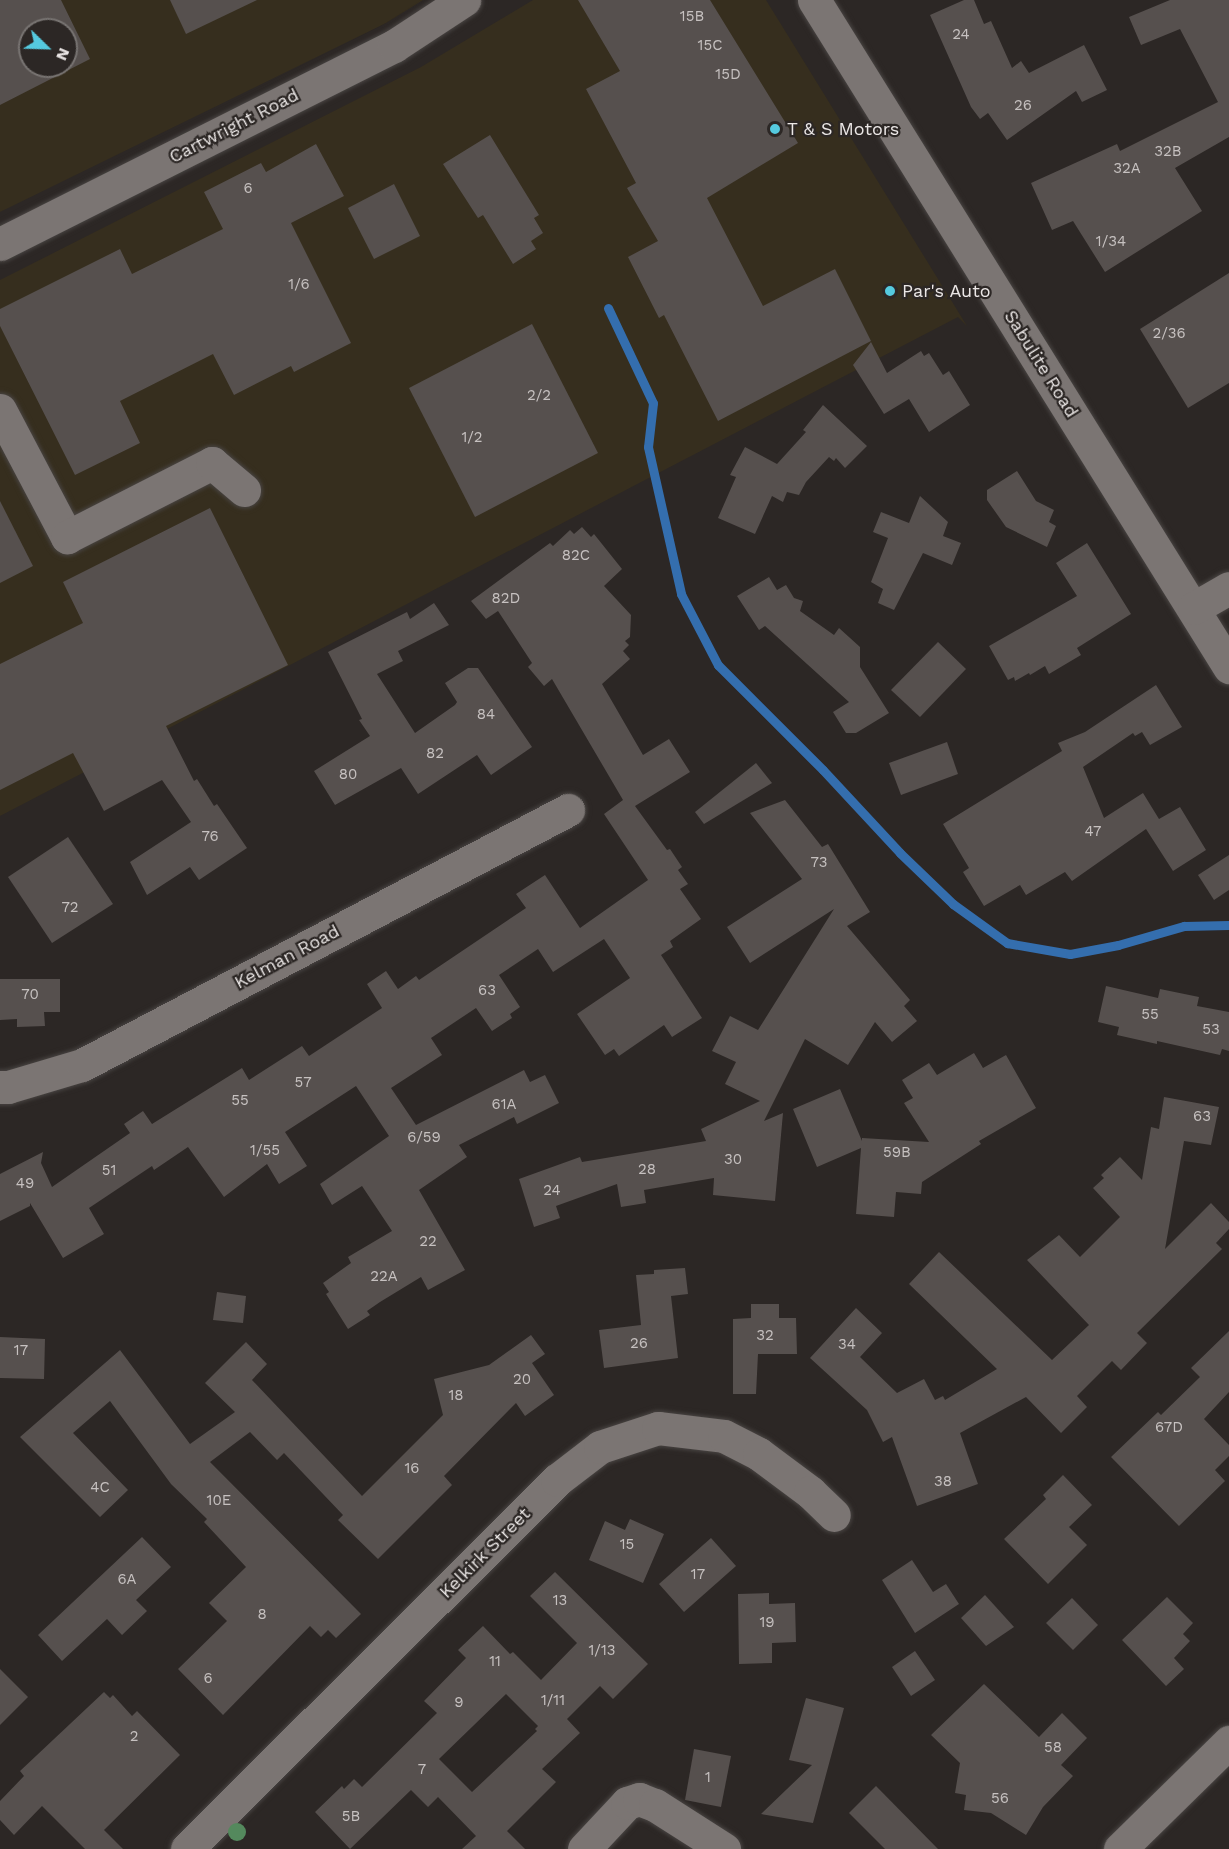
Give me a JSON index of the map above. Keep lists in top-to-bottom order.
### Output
{
  "streets": {
    "street": [
      "Cartwright Road",
      "Sabulite Road",
      "Kelman Road",
      "Kelkirk Street"
    ]
  },
  "places": ["T & S Motors", "Par's Auto"],
  "house_numbers": [
    "15B",
    "24",
    "15C",
    "15D",
    "26",
    "32B",
    "32A",
    "6",
    "1/34",
    "1/6",
    "2/36",
    "2/2",
    "1/2",
    "82C",
    "82D",
    "84",
    "82",
    "80",
    "47",
    "76",
    "73",
    "72",
    "63",
    "70",
    "55",
    "53",
    "57",
    "55",
    "61A",
    "63",
    "6/59",
    "1/55",
    "59B",
    "30",
    "28",
    "51",
    "49",
    "24",
    "22",
    "22A",
    "32",
    "26",
    "34",
    "17",
    "20",
    "18",
    "67D",
    "16",
    "38",
    "4C",
    "10E",
    "15",
    "17",
    "6A",
    "13",
    "8",
    "19",
    "1/13",
    "11",
    "6",
    "1/11",
    "9",
    "2",
    "58",
    "7",
    "1",
    "56",
    "5B"
  ],
  "north": "bottom right"
}
